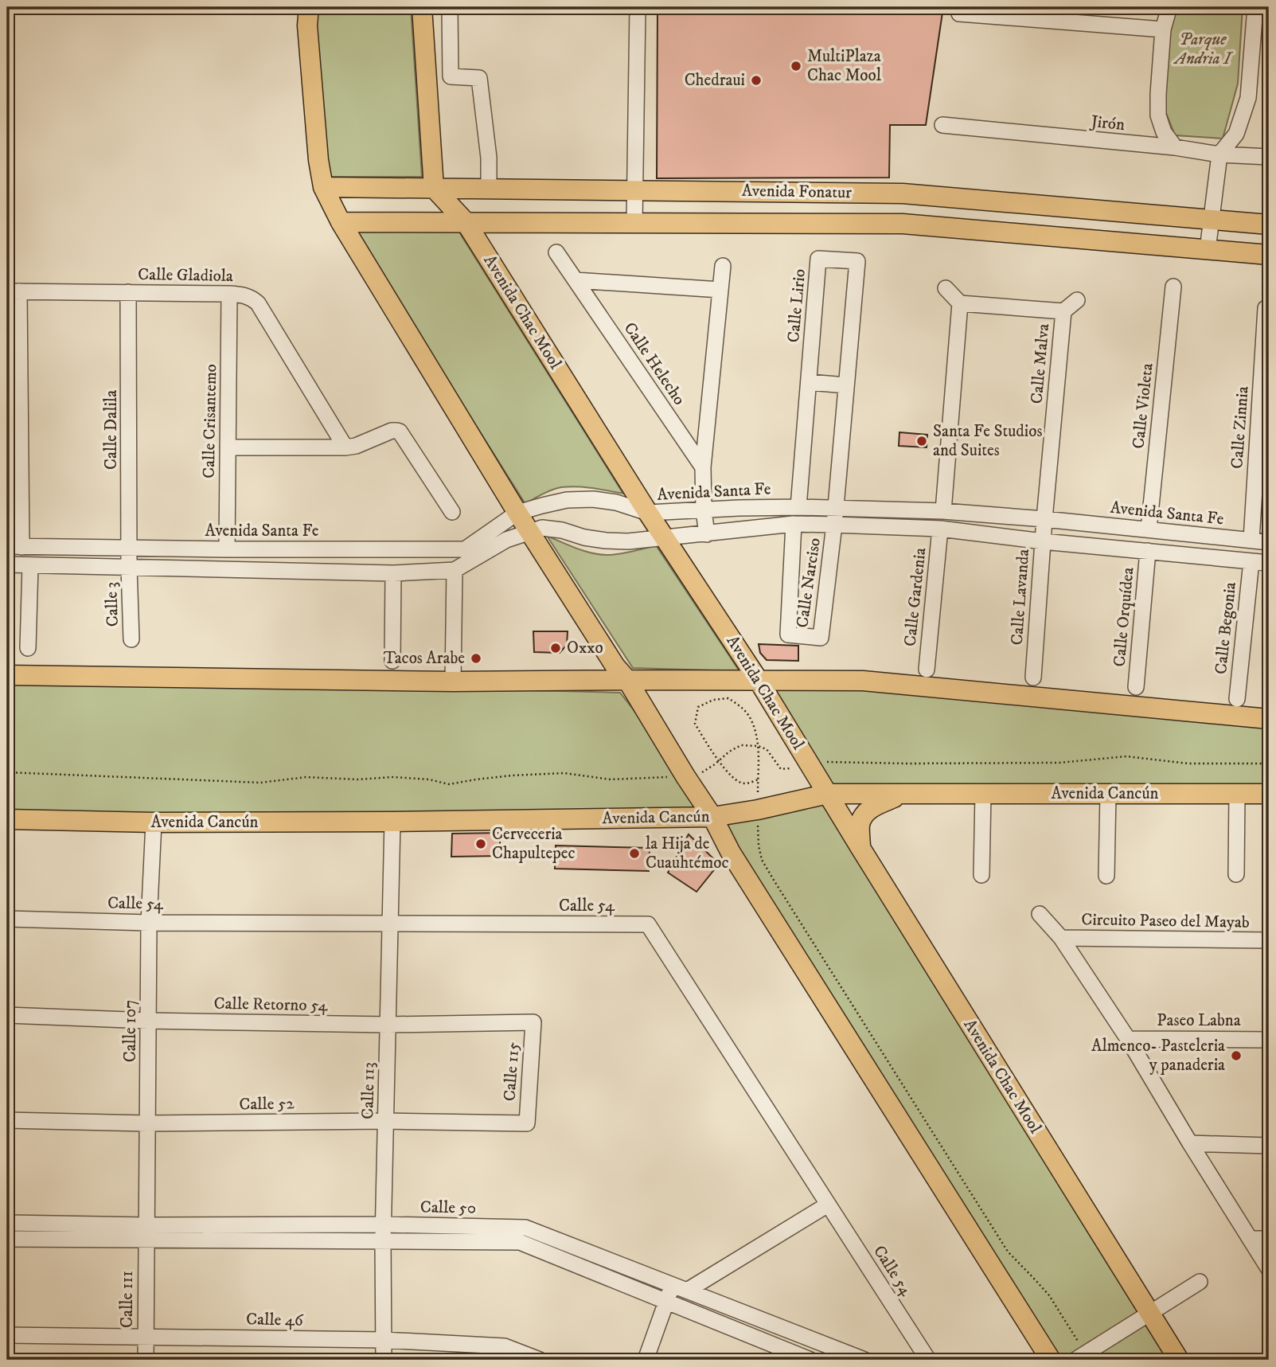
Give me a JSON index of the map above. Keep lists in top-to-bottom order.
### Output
{
  "streets": {
    "main road": ["Avenida Fonatur", "Avenida Chac Mool", "Avenida Cancún"],
    "street": [
      "Jirón",
      "Calle Gladiola",
      "Calle Lirio",
      "Calle Helecho",
      "Calle Malva",
      "Calle Violeta",
      "Calle Crisantemo",
      "Calle Zinnia",
      "Calle Dalila",
      "Avenida Santa Fe",
      "Calle Narciso",
      "Calle Gardenia",
      "Calle Lavanda",
      "Calle 3",
      "Calle Orquídea",
      "Calle Begonia",
      "Calle 54",
      "Circuito Paseo del Mayab",
      "Calle Retorno 54",
      "Paseo Labna",
      "Calle 107",
      "Calle 115",
      "Calle 113",
      "Calle 52",
      "Calle 50",
      "Calle 111",
      "Calle 46"
    ]
  },
  "crossings": [
    ["Avenida Fonatur", "Avenida Chac Mool"],
    ["Calle Gladiola", "Calle Crisantemo"],
    ["Calle Gladiola", "Calle Dalila"],
    ["Calle Lirio", "Avenida Santa Fe"],
    ["Calle Lirio", "Calle Narciso"],
    ["Avenida Chac Mool", "Avenida Santa Fe"],
    ["Avenida Chac Mool", "Avenida Cancún"],
    ["Calle Helecho", "Avenida Santa Fe"],
    ["Calle Malva", "Avenida Santa Fe"],
    ["Calle Malva", "Calle Lavanda"],
    ["Calle Violeta", "Avenida Santa Fe"],
    ["Calle Crisantemo", "Avenida Santa Fe"],
    ["Calle Zinnia", "Avenida Santa Fe"],
    ["Calle Dalila", "Avenida Santa Fe"],
    ["Calle Dalila", "Calle 3"],
    ["Avenida Santa Fe", "Calle Lavanda"],
    ["Avenida Cancún", "Calle 107"],
    ["Avenida Cancún", "Calle 113"],
    ["Calle 54", "Calle 107"],
    ["Calle 54", "Calle 113"],
    ["Circuito Paseo del Mayab", "Paseo Labna"],
    ["Calle Retorno 54", "Calle 107"],
    ["Calle Retorno 54", "Calle 115"],
    ["Calle Retorno 54", "Calle 113"],
    ["Calle 107", "Calle 52"],
    ["Calle 107", "Calle 50"],
    ["Calle 107", "Calle 111"],
    ["Calle 115", "Calle 52"],
    ["Calle 113", "Calle 52"],
    ["Calle 113", "Calle 50"],
    ["Calle 113", "Calle 46"],
    ["Calle 50", "Calle 111"],
    ["Calle 111", "Calle 46"]
  ],
  "parks": ["Parque Andria I"],
  "places": [
    "MultiPlaza Chac Mool",
    "Chedraui",
    "Santa Fe Studios and Suites",
    "Oxxo",
    "Tacos Arabe",
    "Cerveceria Chapultepec",
    "la Hija de Cuauhtémoc",
    "Almenco- Pasteleria y panaderia"
  ]
}
